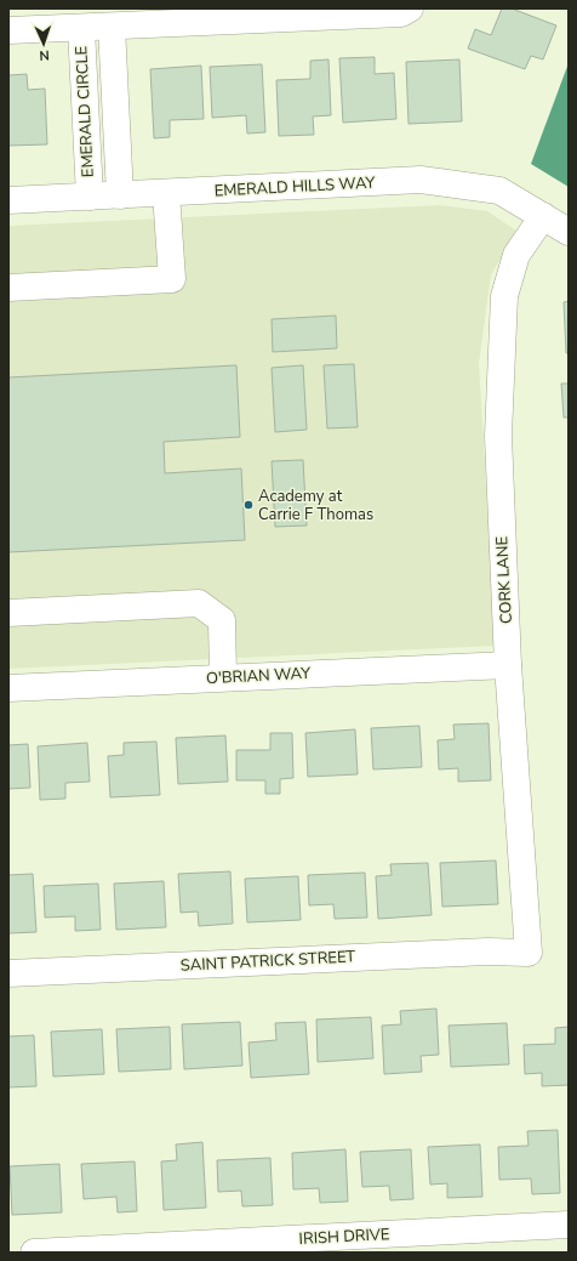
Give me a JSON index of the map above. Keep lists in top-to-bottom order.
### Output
{
  "streets": {
    "street": [
      "EMERALD CIRCLE",
      "EMERALD HILLS WAY",
      "CORK LANE",
      "O'BRIAN WAY",
      "SAINT PATRICK STREET",
      "IRISH DRIVE"
    ]
  },
  "crossings": [
    ["EMERALD CIRCLE", "EMERALD HILLS WAY"],
    ["EMERALD HILLS WAY", "CORK LANE"],
    ["CORK LANE", "O'BRIAN WAY"],
    ["CORK LANE", "SAINT PATRICK STREET"]
  ],
  "places": ["Academy at Carrie F Thomas"],
  "north": "bottom"
}
